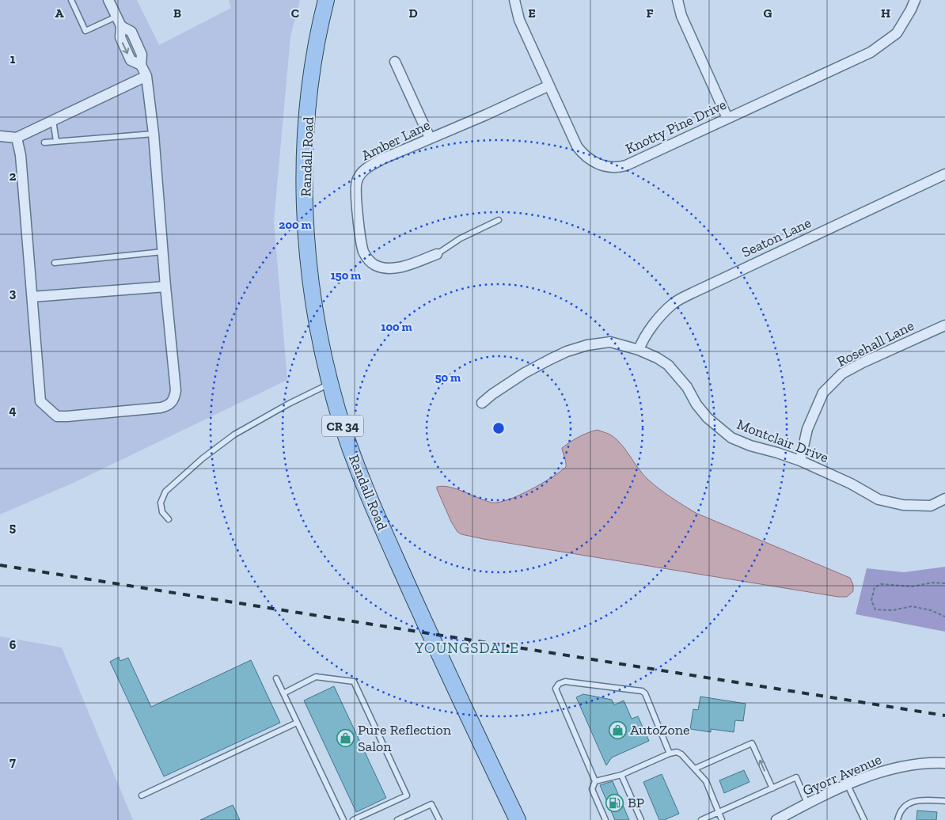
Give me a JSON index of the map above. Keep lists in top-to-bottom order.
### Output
{
  "streets": {
    "main road": ["Randall Road", "CR 34"],
    "street": [
      "Knotty Pine Drive",
      "Amber Lane",
      "Seaton Lane",
      "Rosehall Lane",
      "Montclair Drive",
      "Gyorr Avenue"
    ]
  },
  "crossings": [
    ["Knotty Pine Drive", "Amber Lane"],
    ["Seaton Lane", "Montclair Drive"],
    ["Rosehall Lane", "Montclair Drive"]
  ],
  "districts": ["YOUNGSDALE"],
  "places": {
    "shop": ["AutoZone", "Pure Reflection Salon"],
    "fuel station": ["BP"]
  },
  "grid": {
    "columns": [
      "A",
      "B",
      "C",
      "D",
      "E",
      "F",
      "G",
      "H"
    ],
    "rows": [
      "1",
      "2",
      "3",
      "4",
      "5",
      "6",
      "7"
    ]
  },
  "rings": [
    "200 m",
    "150 m",
    "100 m",
    "50 m"
  ]
}
